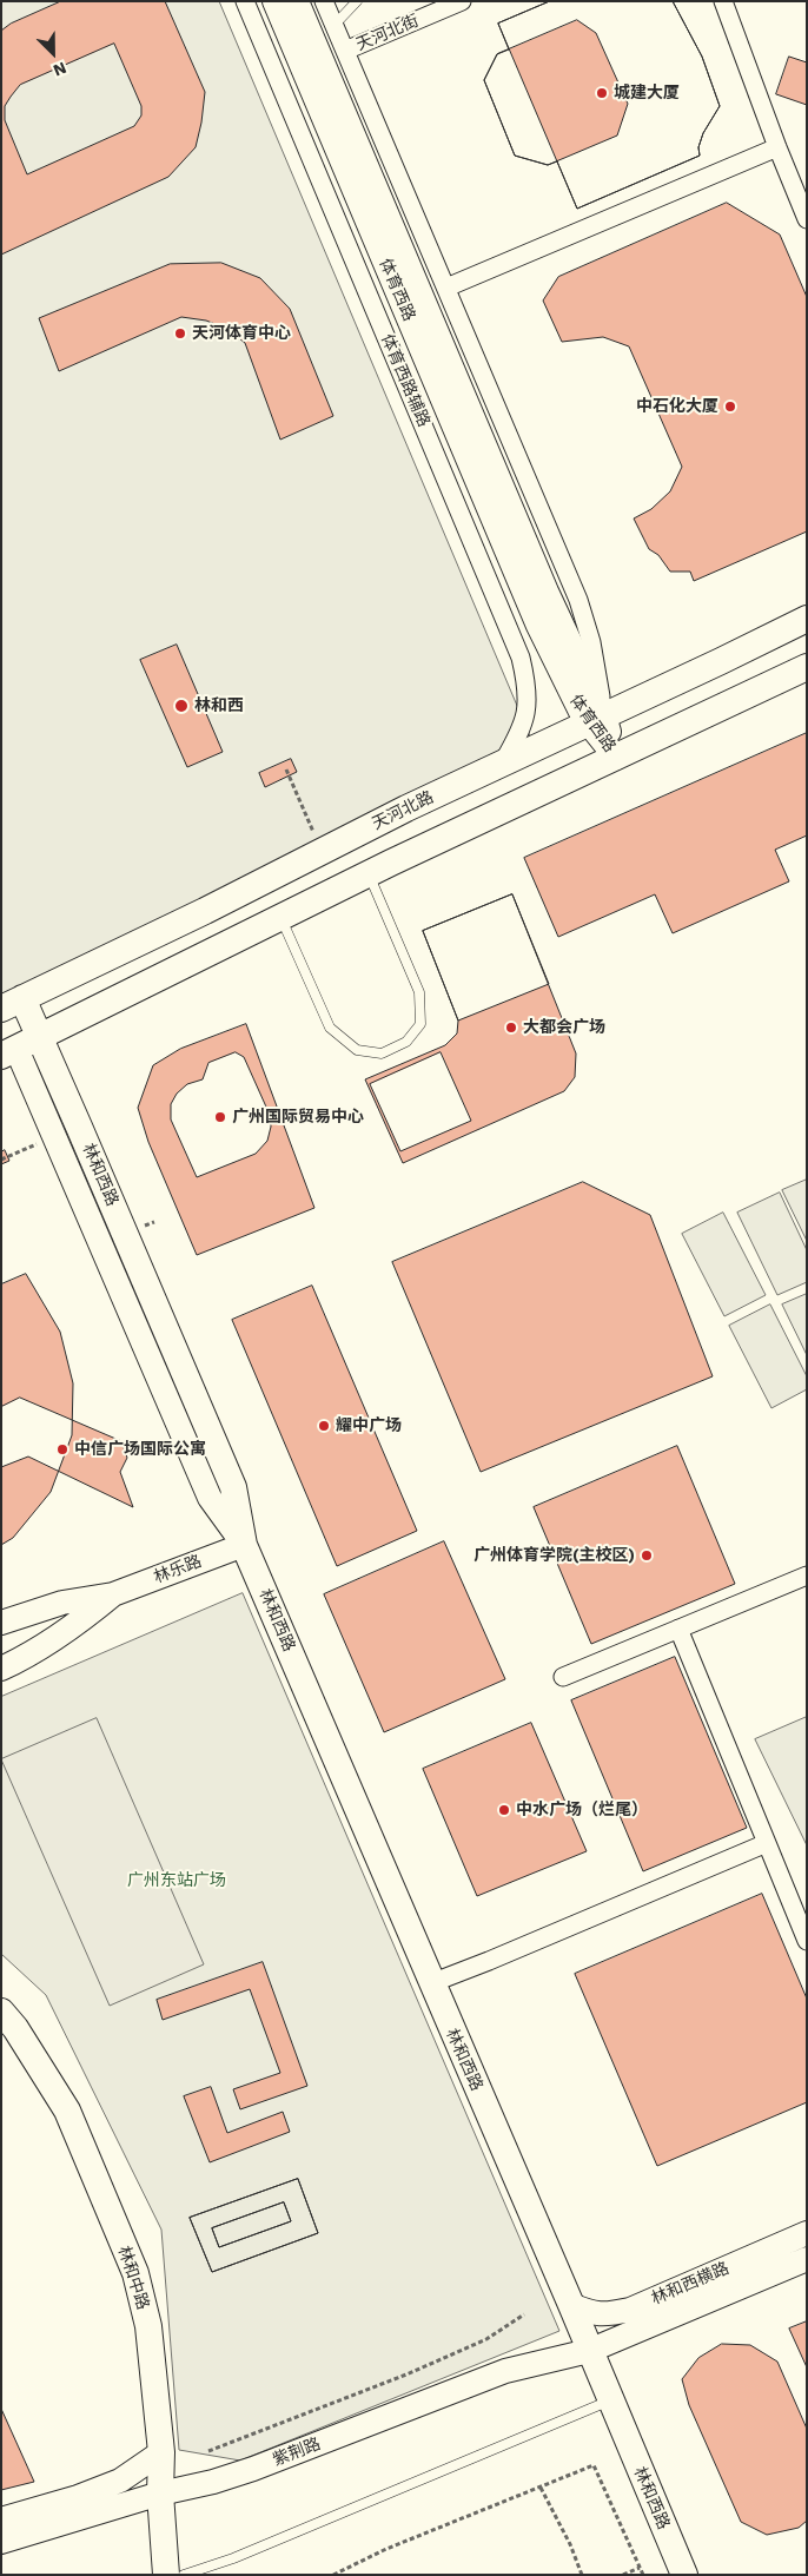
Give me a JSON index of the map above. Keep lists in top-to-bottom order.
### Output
{
  "streets": {
    "main road": ["天河北路", "林和西路", "林和中路"],
    "street": [
      "天河北街",
      "体育西路",
      "体育西路辅路",
      "林乐路",
      "林和西横路",
      "紫荆路"
    ]
  },
  "crossings": [
    ["体育西路", "天河北路"],
    ["体育西路辅路", "天河北路"],
    ["天河北路", "林和西路"],
    ["林和西路", "林乐路"],
    ["林和西路", "林和西横路"],
    ["林和西路", "紫荆路"],
    ["林和中路", "紫荆路"],
    ["林和西横路", "紫荆路"]
  ],
  "parks": ["广州东站广场"],
  "places": [
    "城建大厦",
    "天河体育中心",
    "中石化大厦",
    "林和西",
    "大都会广场",
    "广州国际贸易中心",
    "耀中广场",
    "中信广场国际公寓",
    "广州体育学院(主校区)",
    "中水广场（烂尾）"
  ],
  "north": "bottom right"
}
